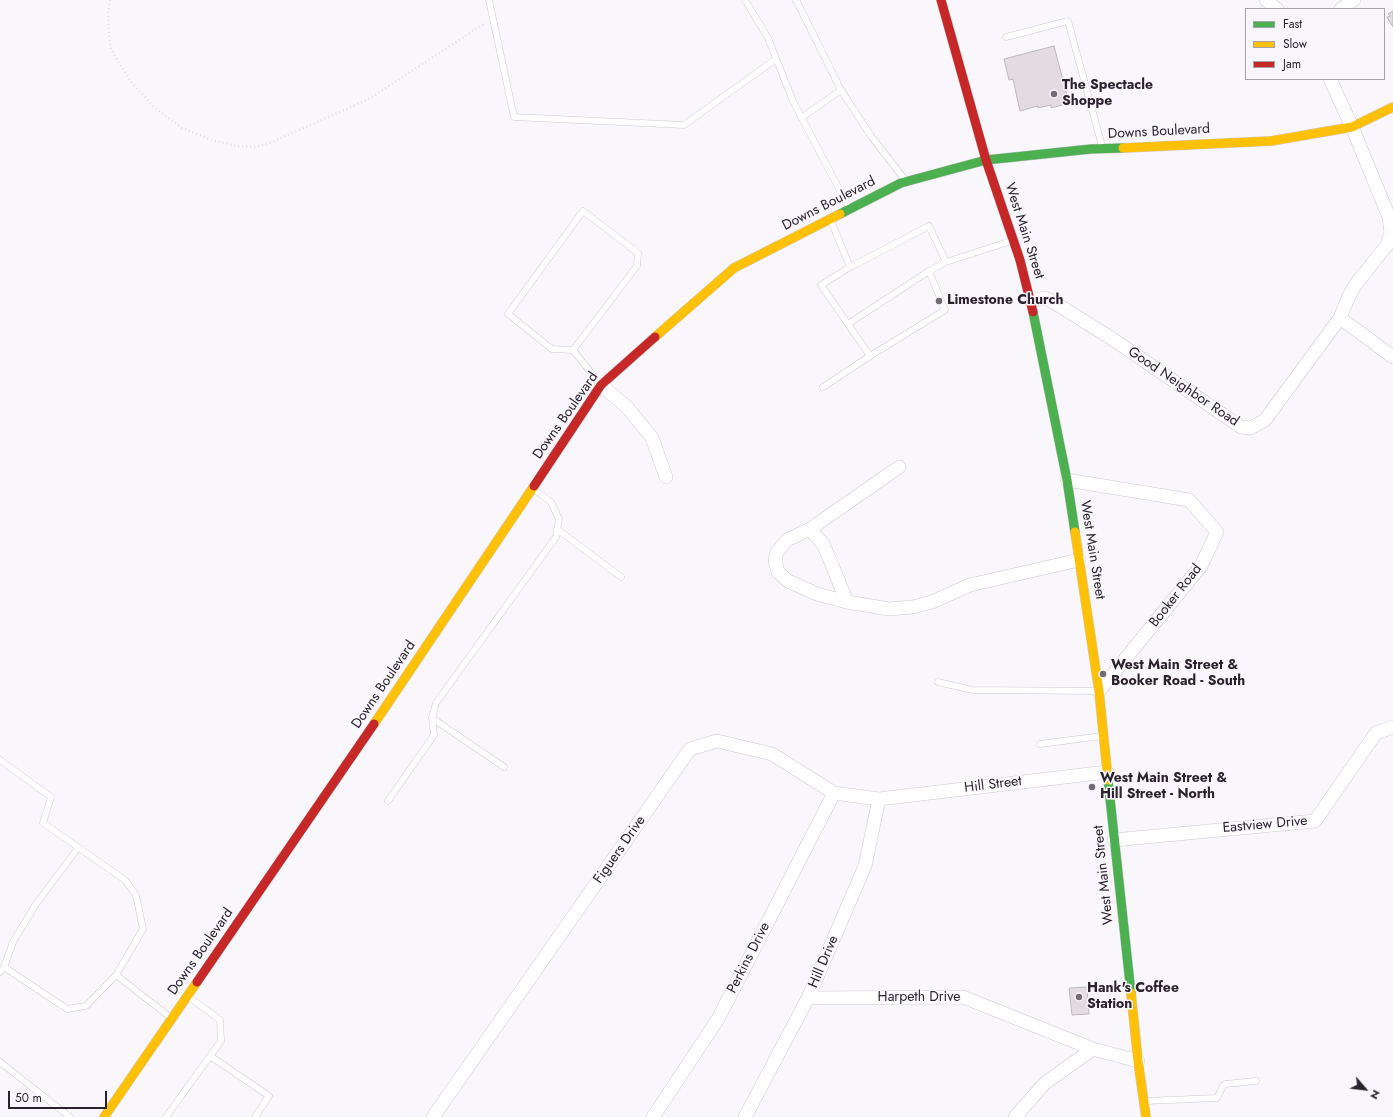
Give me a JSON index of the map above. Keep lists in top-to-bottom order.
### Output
{
  "streets": {
    "street": [
      "Downs Boulevard",
      "West Main Street",
      "Good Neighbor Road",
      "Booker Road",
      "Hill Street",
      "Eastview Drive",
      "Figuers Drive",
      "Perkins Drive",
      "Hill Drive",
      "Harpeth Drive"
    ]
  },
  "crossings": [
    ["Downs Boulevard", "West Main Street"],
    ["Downs Boulevard", "Good Neighbor Road"],
    ["West Main Street", "Good Neighbor Road"],
    ["West Main Street", "Booker Road"],
    ["West Main Street", "Hill Street"],
    ["West Main Street", "Eastview Drive"],
    ["West Main Street", "Harpeth Drive"],
    ["Hill Street", "Figuers Drive"],
    ["Hill Street", "Hill Drive"],
    ["Figuers Drive", "Perkins Drive"],
    ["Figuers Drive", "Hill Drive"],
    ["Hill Drive", "Harpeth Drive"]
  ],
  "places": [
    "The Spectacle Shoppe",
    "Limestone Church",
    "West Main Street & Booker Road - South",
    "West Main Street & Hill Street - North",
    "Hank's Coffee Station"
  ],
  "legend": ["Fast", "Slow", "Jam"],
  "scale_bar": "50 m",
  "north": "bottom right"
}
